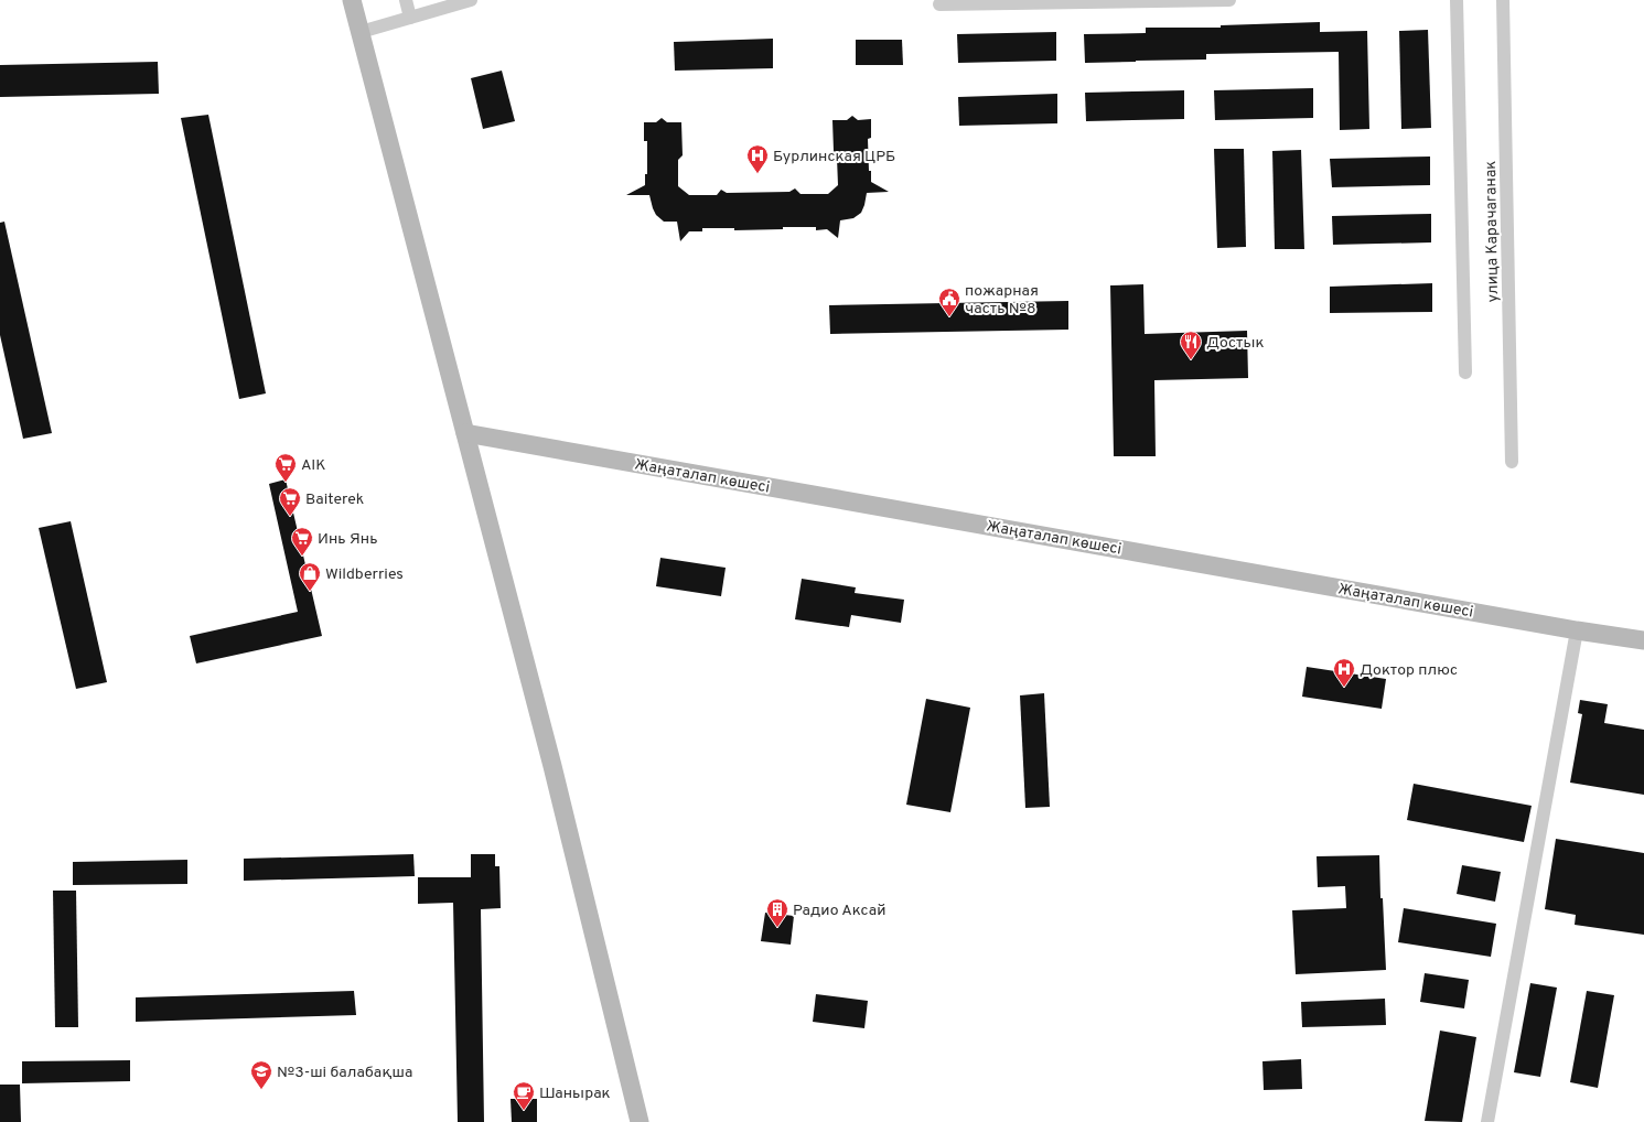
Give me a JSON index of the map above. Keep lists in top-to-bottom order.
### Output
{
  "streets": {
    "main road": ["Жаңаталап көшесі"],
    "street": ["улица Карачаганак"]
  },
  "places": {
    "hospital": ["Бурлинская ЦРБ", "Доктор плюс"],
    "public building": ["пожарная часть №8"],
    "restaurant": ["Достык"],
    "supermarket": ["AIK", "Baiterek", "Инь Янь"],
    "shop": ["Wildberries"],
    "building": ["Радио Аксай"],
    "school or university": ["№3-ші балабақша"],
    "cafe": ["Шанырак"]
  }
}
